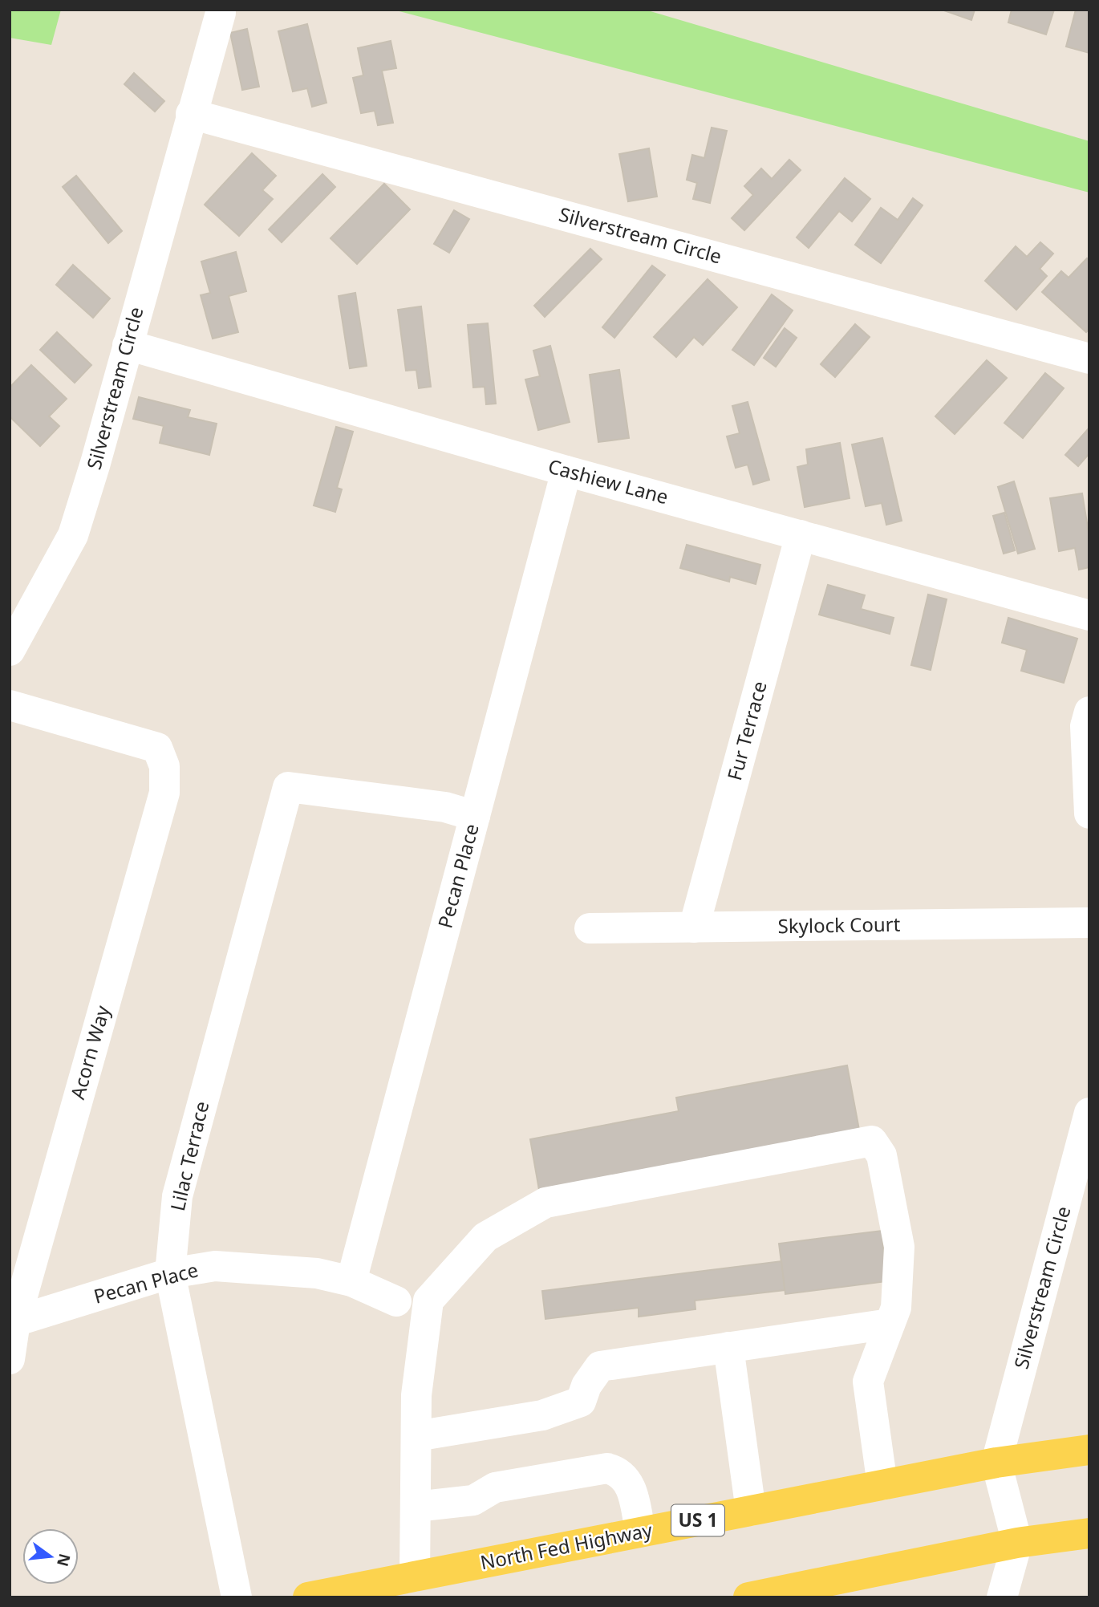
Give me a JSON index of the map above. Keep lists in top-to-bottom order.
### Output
{
  "streets": {
    "main road": ["US 1", "North Fed Highway"],
    "street": [
      "Silverstream Circle",
      "Cashiew Lane",
      "Fur Terrace",
      "Pecan Place",
      "Skylock Court",
      "Acorn Way",
      "Lilac Terrace"
    ]
  },
  "crossings": [
    ["Silverstream Circle", "Cashiew Lane"],
    ["Silverstream Circle", "North Fed Highway"],
    ["Cashiew Lane", "Fur Terrace"],
    ["Cashiew Lane", "Pecan Place"],
    ["Fur Terrace", "Skylock Court"],
    ["Pecan Place", "Acorn Way"],
    ["Pecan Place", "Lilac Terrace"]
  ],
  "north": "right"
}
